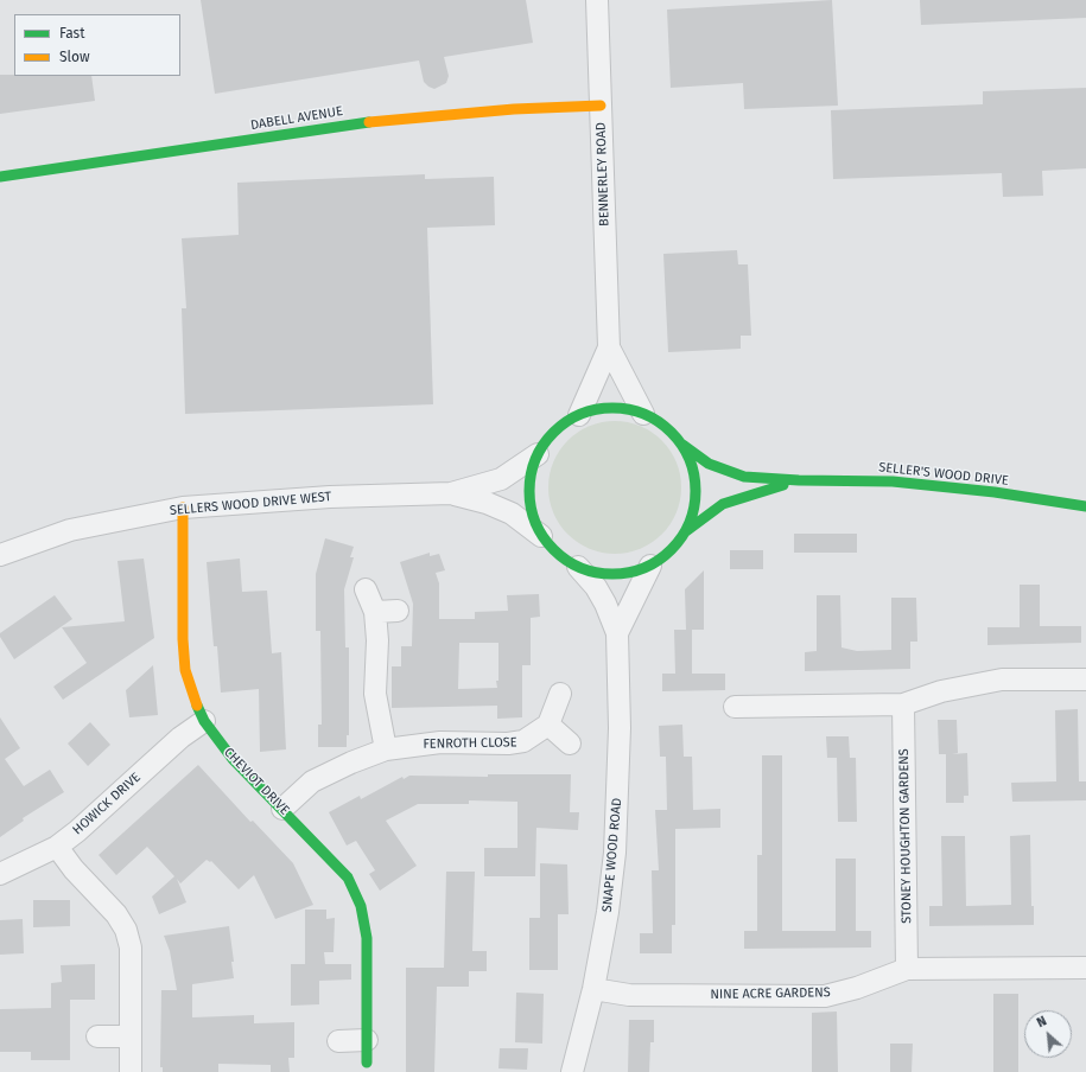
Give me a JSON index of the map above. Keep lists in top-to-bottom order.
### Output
{
  "streets": {
    "street": [
      "DABELL AVENUE",
      "BENNERLEY ROAD",
      "SELLER'S WOOD DRIVE",
      "SELLERS WOOD DRIVE WEST",
      "FENROTH CLOSE",
      "CHEVIOT DRIVE",
      "HOWICK DRIVE",
      "STONEY HOUGHTON GARDENS",
      "SNAPE WOOD ROAD",
      "NINE ACRE GARDENS"
    ]
  },
  "crossings": [
    ["DABELL AVENUE", "BENNERLEY ROAD"],
    ["BENNERLEY ROAD", "SELLER'S WOOD DRIVE"],
    ["BENNERLEY ROAD", "SELLERS WOOD DRIVE WEST"],
    ["BENNERLEY ROAD", "SNAPE WOOD ROAD"],
    ["SELLER'S WOOD DRIVE", "SELLERS WOOD DRIVE WEST"],
    ["SELLER'S WOOD DRIVE", "SNAPE WOOD ROAD"],
    ["SELLERS WOOD DRIVE WEST", "CHEVIOT DRIVE"],
    ["SELLERS WOOD DRIVE WEST", "SNAPE WOOD ROAD"],
    ["FENROTH CLOSE", "CHEVIOT DRIVE"],
    ["CHEVIOT DRIVE", "HOWICK DRIVE"],
    ["STONEY HOUGHTON GARDENS", "NINE ACRE GARDENS"],
    ["SNAPE WOOD ROAD", "NINE ACRE GARDENS"]
  ],
  "legend": ["Fast", "Slow"],
  "north": "top left"
}
